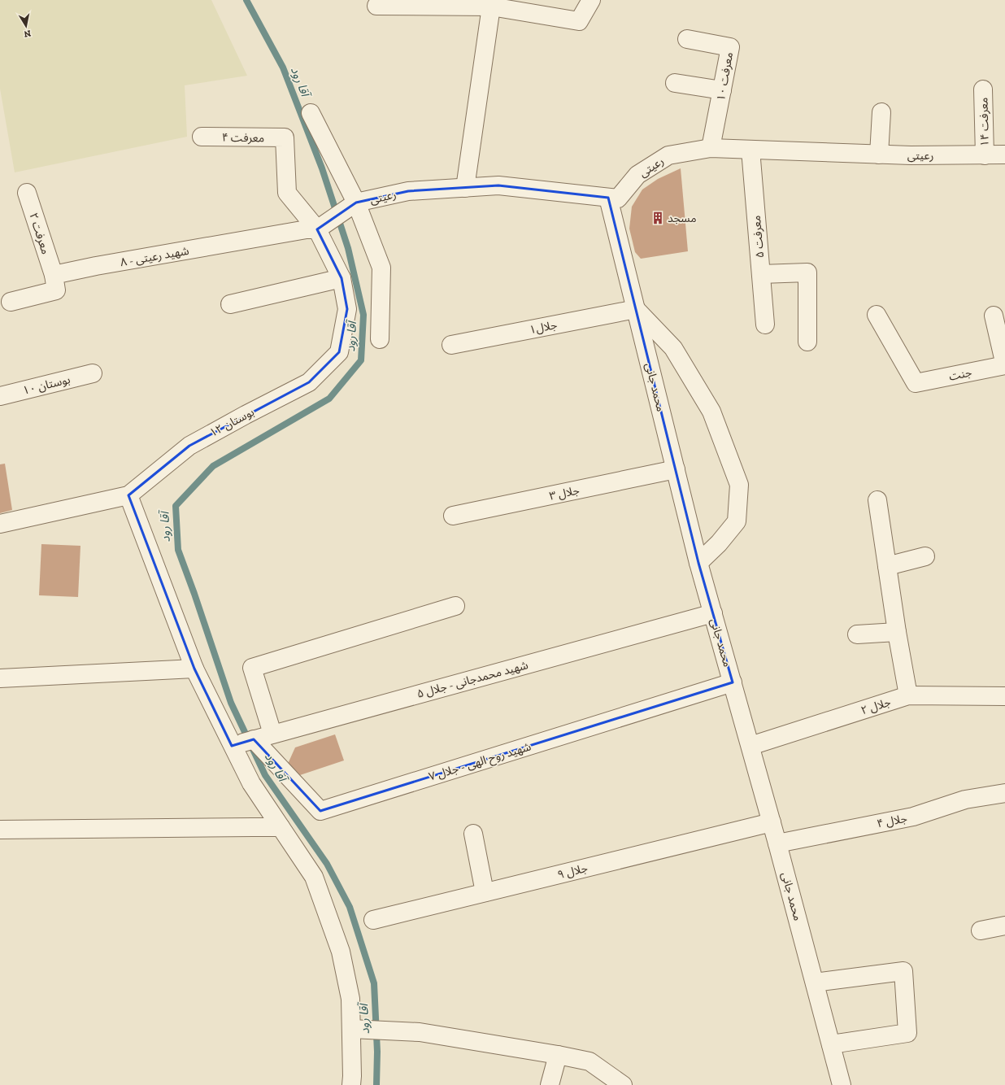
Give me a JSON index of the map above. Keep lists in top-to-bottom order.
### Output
{
  "streets": {
    "street": [
      "معرفت ۱۰",
      "معرفت ۱۴",
      "معرفت ۴",
      "رعیتی",
      "معرفت ۲",
      "معرفت ۵",
      "شهید رعیتی - ۸",
      "جلال۱",
      "جنت",
      "بوستان ۱۰",
      "محمد جانی",
      "بوستان ۱۲",
      "جلال ۳",
      "شهید محمدجانی - جلال ۵",
      "جلال ۲",
      "شهید روح الهی - جلال ۷",
      "جلال ۴",
      "جلال ۹"
    ]
  },
  "crossings": [
    ["معرفت ۱۰", "رعیتی"],
    ["معرفت ۱۴", "رعیتی"],
    ["معرفت ۴", "بوستان ۱۲"],
    ["رعیتی", "معرفت ۵"],
    ["رعیتی", "شهید رعیتی - ۸"],
    ["رعیتی", "محمد جانی"],
    ["رعیتی", "بوستان ۱۲"],
    ["معرفت ۲", "شهید رعیتی - ۸"],
    ["شهید رعیتی - ۸", "بوستان ۱۲"],
    ["جلال۱", "محمد جانی"],
    ["محمد جانی", "جلال ۳"],
    ["محمد جانی", "شهید محمدجانی - جلال ۵"],
    ["محمد جانی", "جلال ۲"],
    ["محمد جانی", "شهید روح الهی - جلال ۷"],
    ["محمد جانی", "جلال ۴"],
    ["محمد جانی", "جلال ۹"],
    ["شهید محمدجانی - جلال ۵", "شهید روح الهی - جلال ۷"]
  ],
  "water": ["آقا رود"],
  "places": {
    "building": ["مسجد"]
  },
  "north": "bottom"
}
